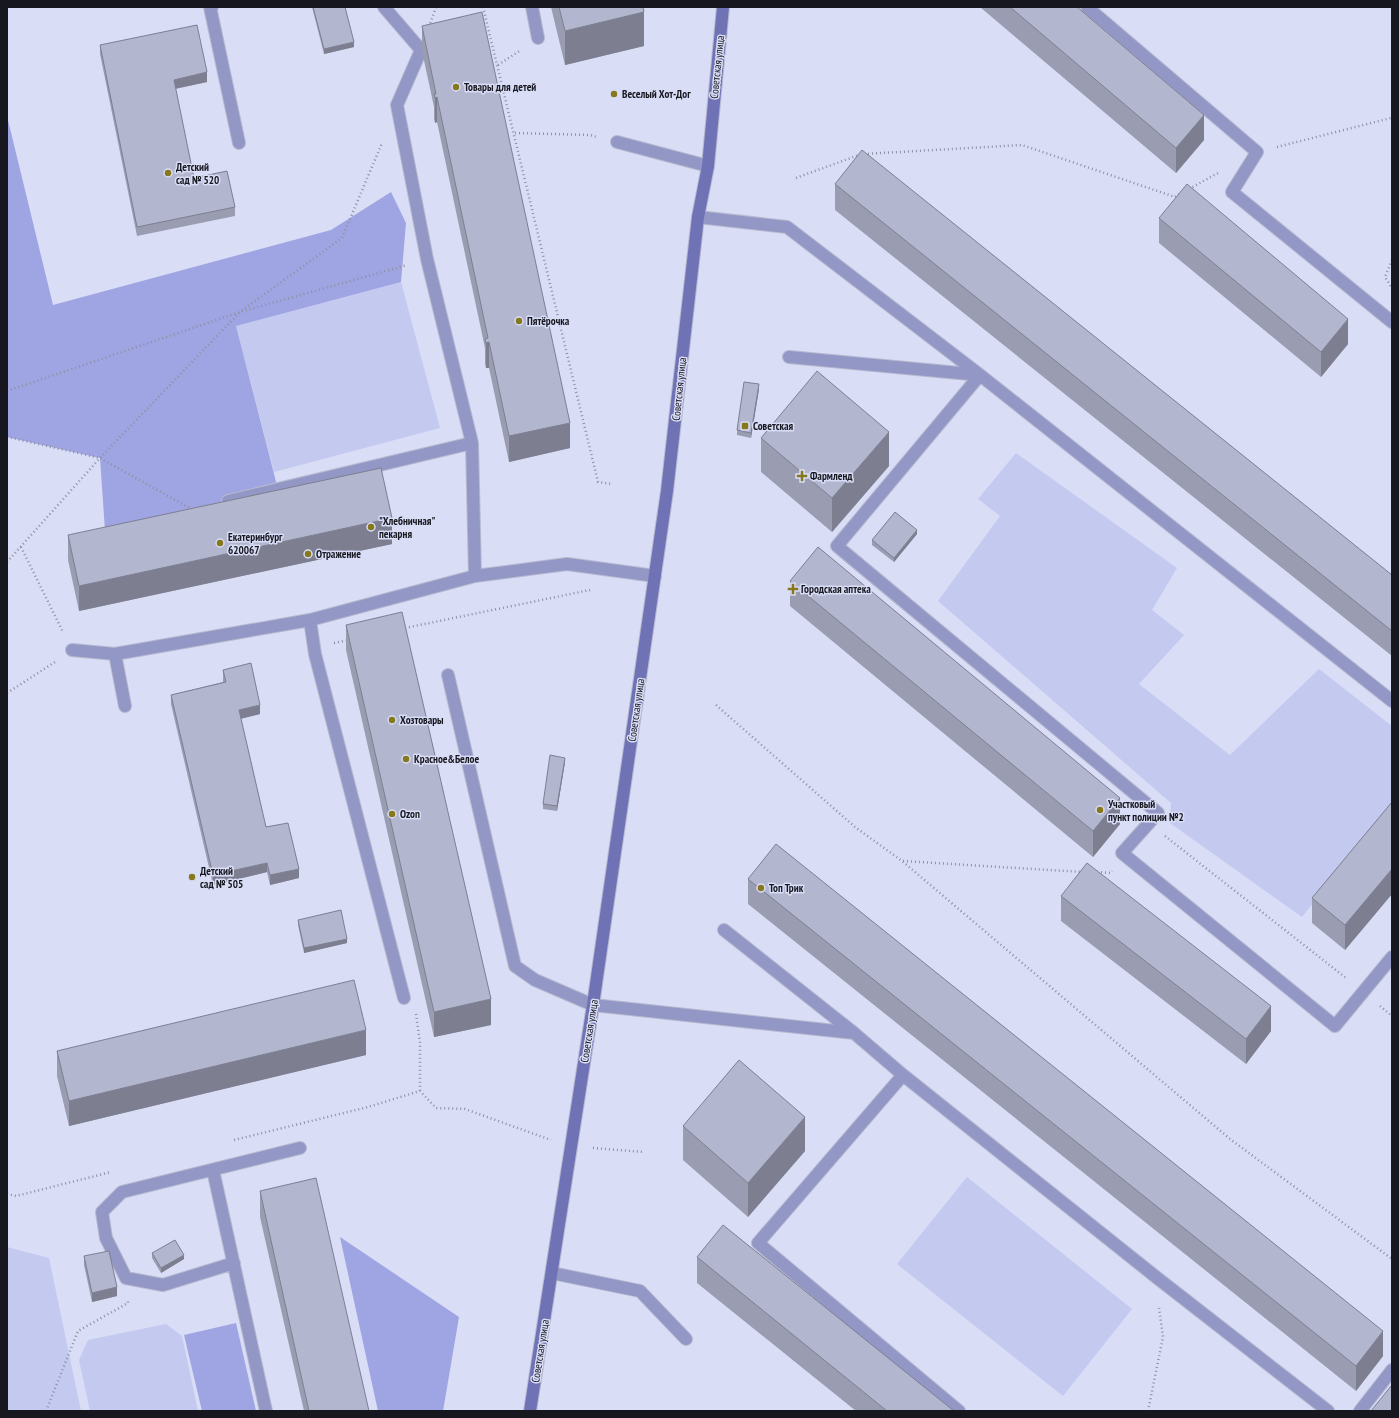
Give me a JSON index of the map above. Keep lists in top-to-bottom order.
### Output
{
  "streets": {
    "main road": ["Советская улица"]
  },
  "places": {
    "other": [
      "Товары для детей",
      "Веселый Хот-Дог",
      "Детский сад № 520",
      "Пятёрочка",
      "\"Хлебничная\" пекарня",
      "Екатеринбург 620067",
      "Отражение",
      "Хозтовары",
      "Красное&Белое",
      "Участковый пункт полиции №2",
      "Ozon",
      "Детский сад № 505",
      "Топ Трик"
    ],
    "transit": ["Советская"],
    "health": ["Фармленд", "Городская аптека"]
  }
}
